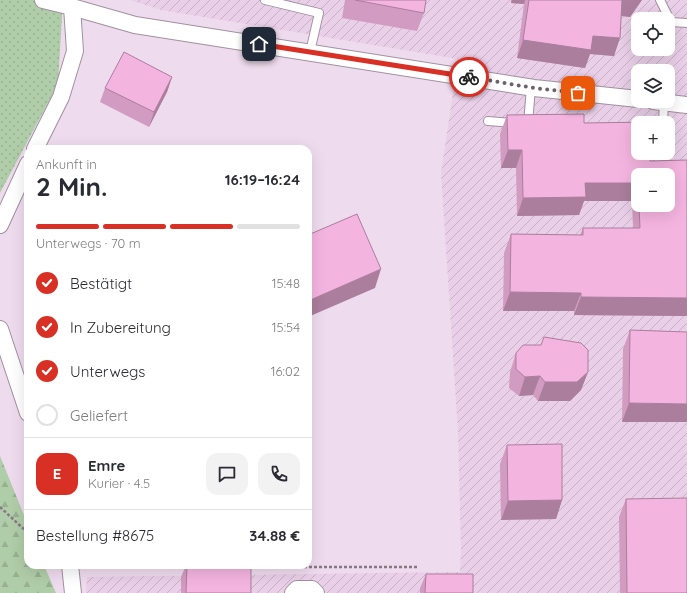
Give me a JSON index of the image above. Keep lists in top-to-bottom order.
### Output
{
  "page": {
    "map_buttons": ["+", "−"],
    "heading": ["2 Min.", "Ankunft in", "16:19–16:24"],
    "panel": [
      "Emre",
      "Kurier · 4.5",
      "Bestellung #8675",
      "34.88 €"
    ],
    "bar": "Unterwegs · 70 m",
    "list": [
      ["Bestätigt", "15:48"],
      ["In Zubereitung", "15:54"],
      ["Unterwegs", "16:02"],
      "Geliefert"
    ],
    "round": "E"
  }
}
